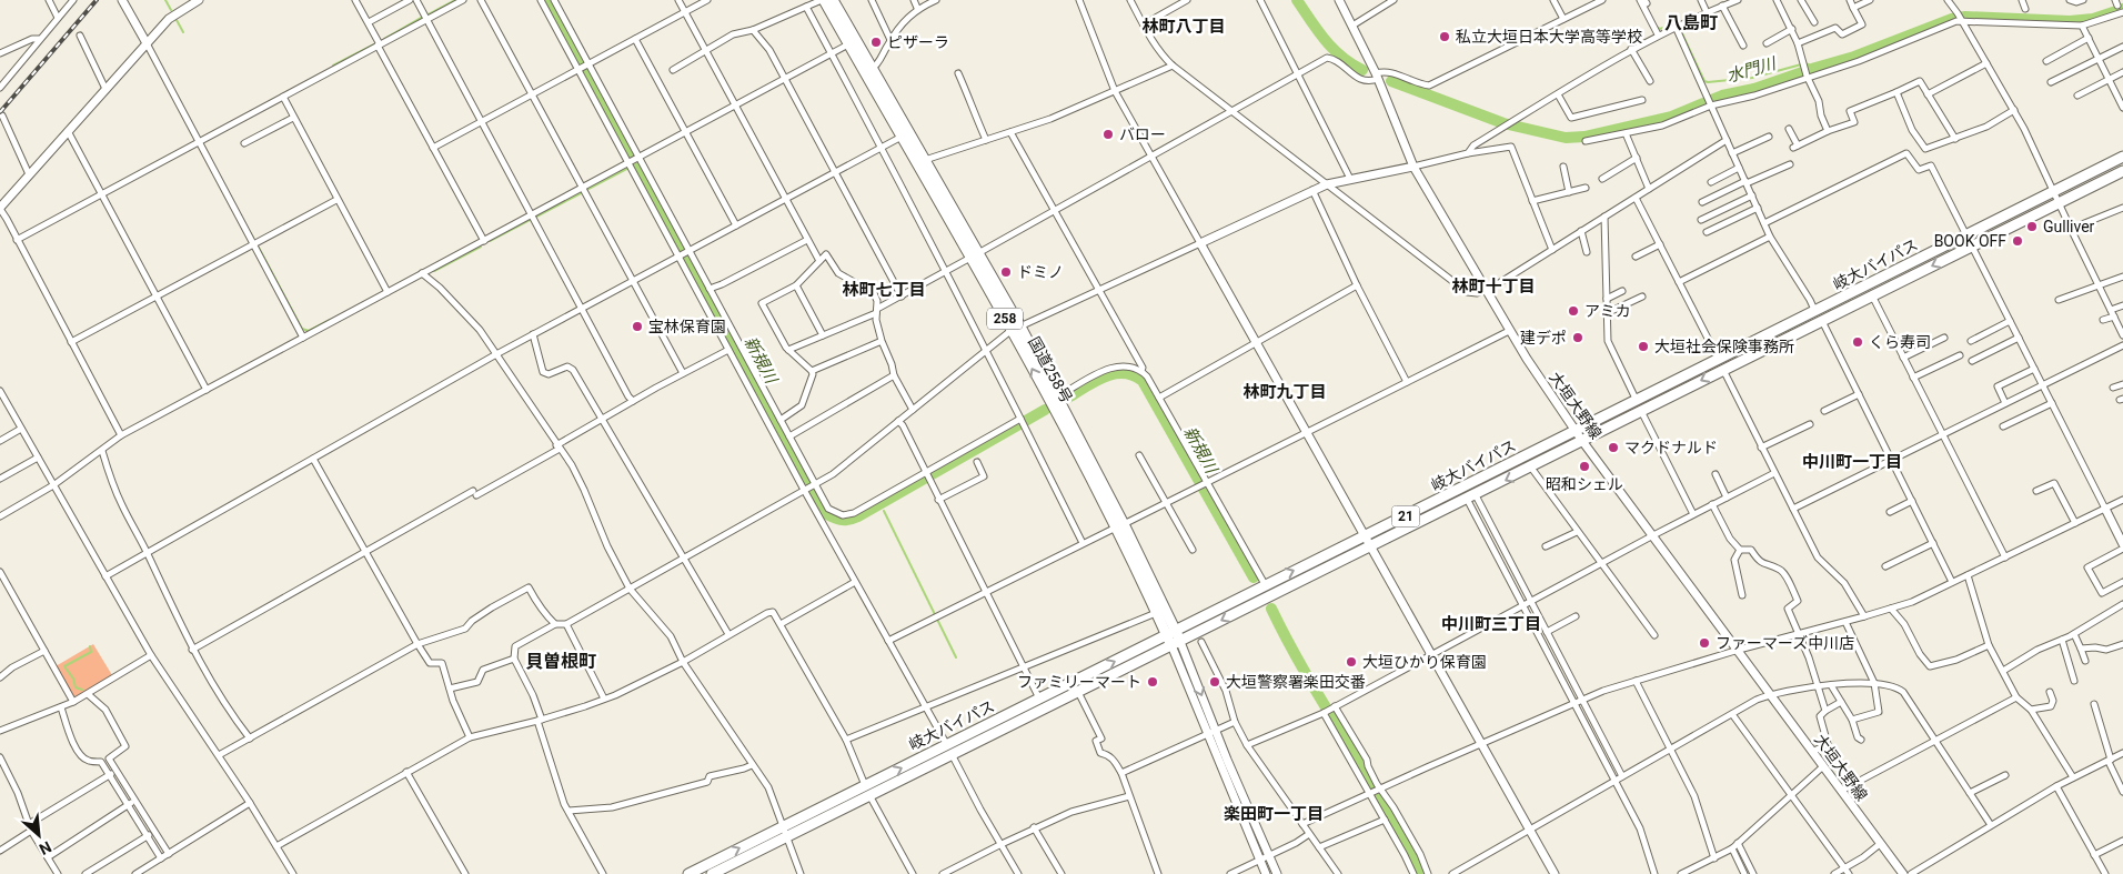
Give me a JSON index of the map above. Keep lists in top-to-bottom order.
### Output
{
  "streets": {
    "highway": [
      "岐大バイパス",
      "258",
      "国道258号",
      "21"
    ],
    "main road": ["大垣大野線"]
  },
  "crossings": [
    ["岐大バイパス", "国道258号"],
    ["岐大バイパス", "大垣大野線"]
  ],
  "districts": [
    "八島町",
    "林町八丁目",
    "林町十丁目",
    "林町七丁目",
    "林町九丁目",
    "中川町一丁目",
    "中川町三丁目",
    "貝曽根町",
    "楽田町一丁目"
  ],
  "water": ["水門川", "新規川"],
  "places": [
    "私立大垣日本大学高等学校",
    "ピザーラ",
    "バロー",
    "Gulliver",
    "BOOK OFF",
    "ドミノ",
    "アミカ",
    "宝林保育園",
    "建デポ",
    "くら寿司",
    "大垣社会保険事務所",
    "マクドナルド",
    "昭和シェル",
    "ファーマーズ中川店",
    "大垣ひかり保育園",
    "ファミリーマート",
    "大垣警察署楽田交番"
  ],
  "north": "bottom right"
}
